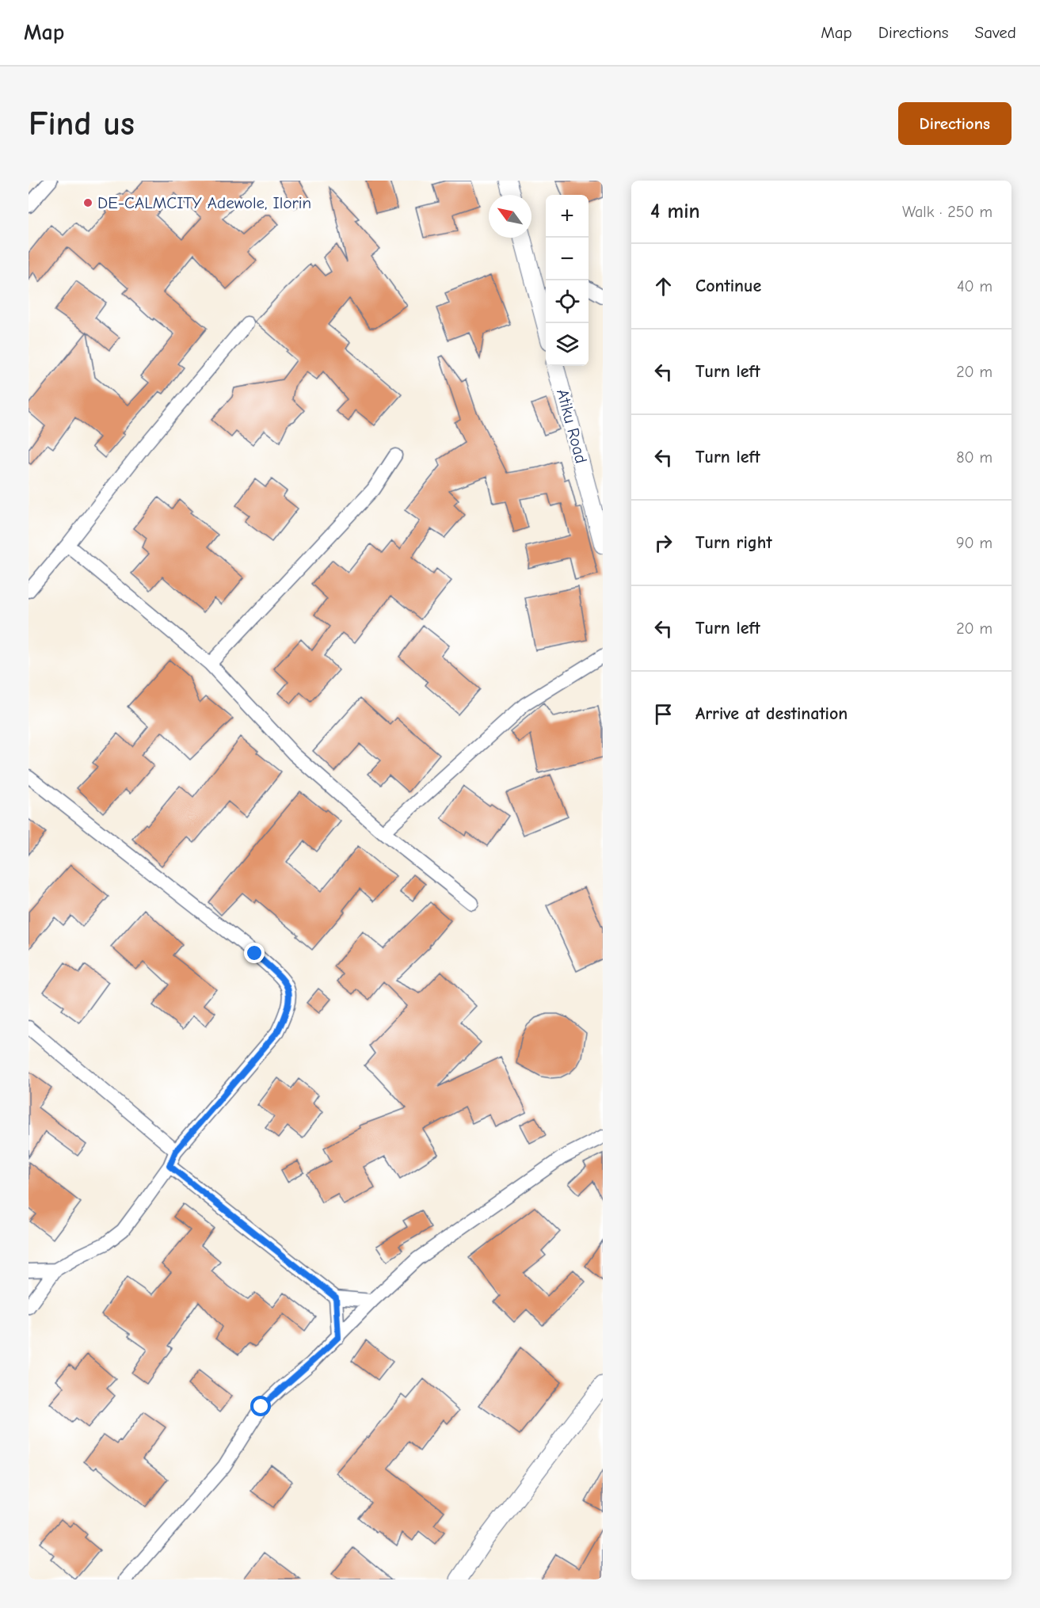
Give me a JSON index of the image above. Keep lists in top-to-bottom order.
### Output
{
  "streets": {
    "street": ["Atiku Road"]
  },
  "places": ["DE-CALMCITY Adewole, Ilorin"],
  "north": "top left",
  "page": {
    "header": "Map",
    "nav": ["Map", "Directions", "Saved"],
    "buttons": "Directions",
    "title": "Find us",
    "heading": ["4 min", "Walk · 250 m"],
    "map_buttons": ["+", "−"],
    "list": [
      ["Continue", "40 m"],
      ["Turn left", "20 m"],
      ["Turn left", "80 m"],
      ["Turn right", "90 m"],
      ["Turn left", "20 m"],
      "Arrive at destination"
    ]
  }
}
